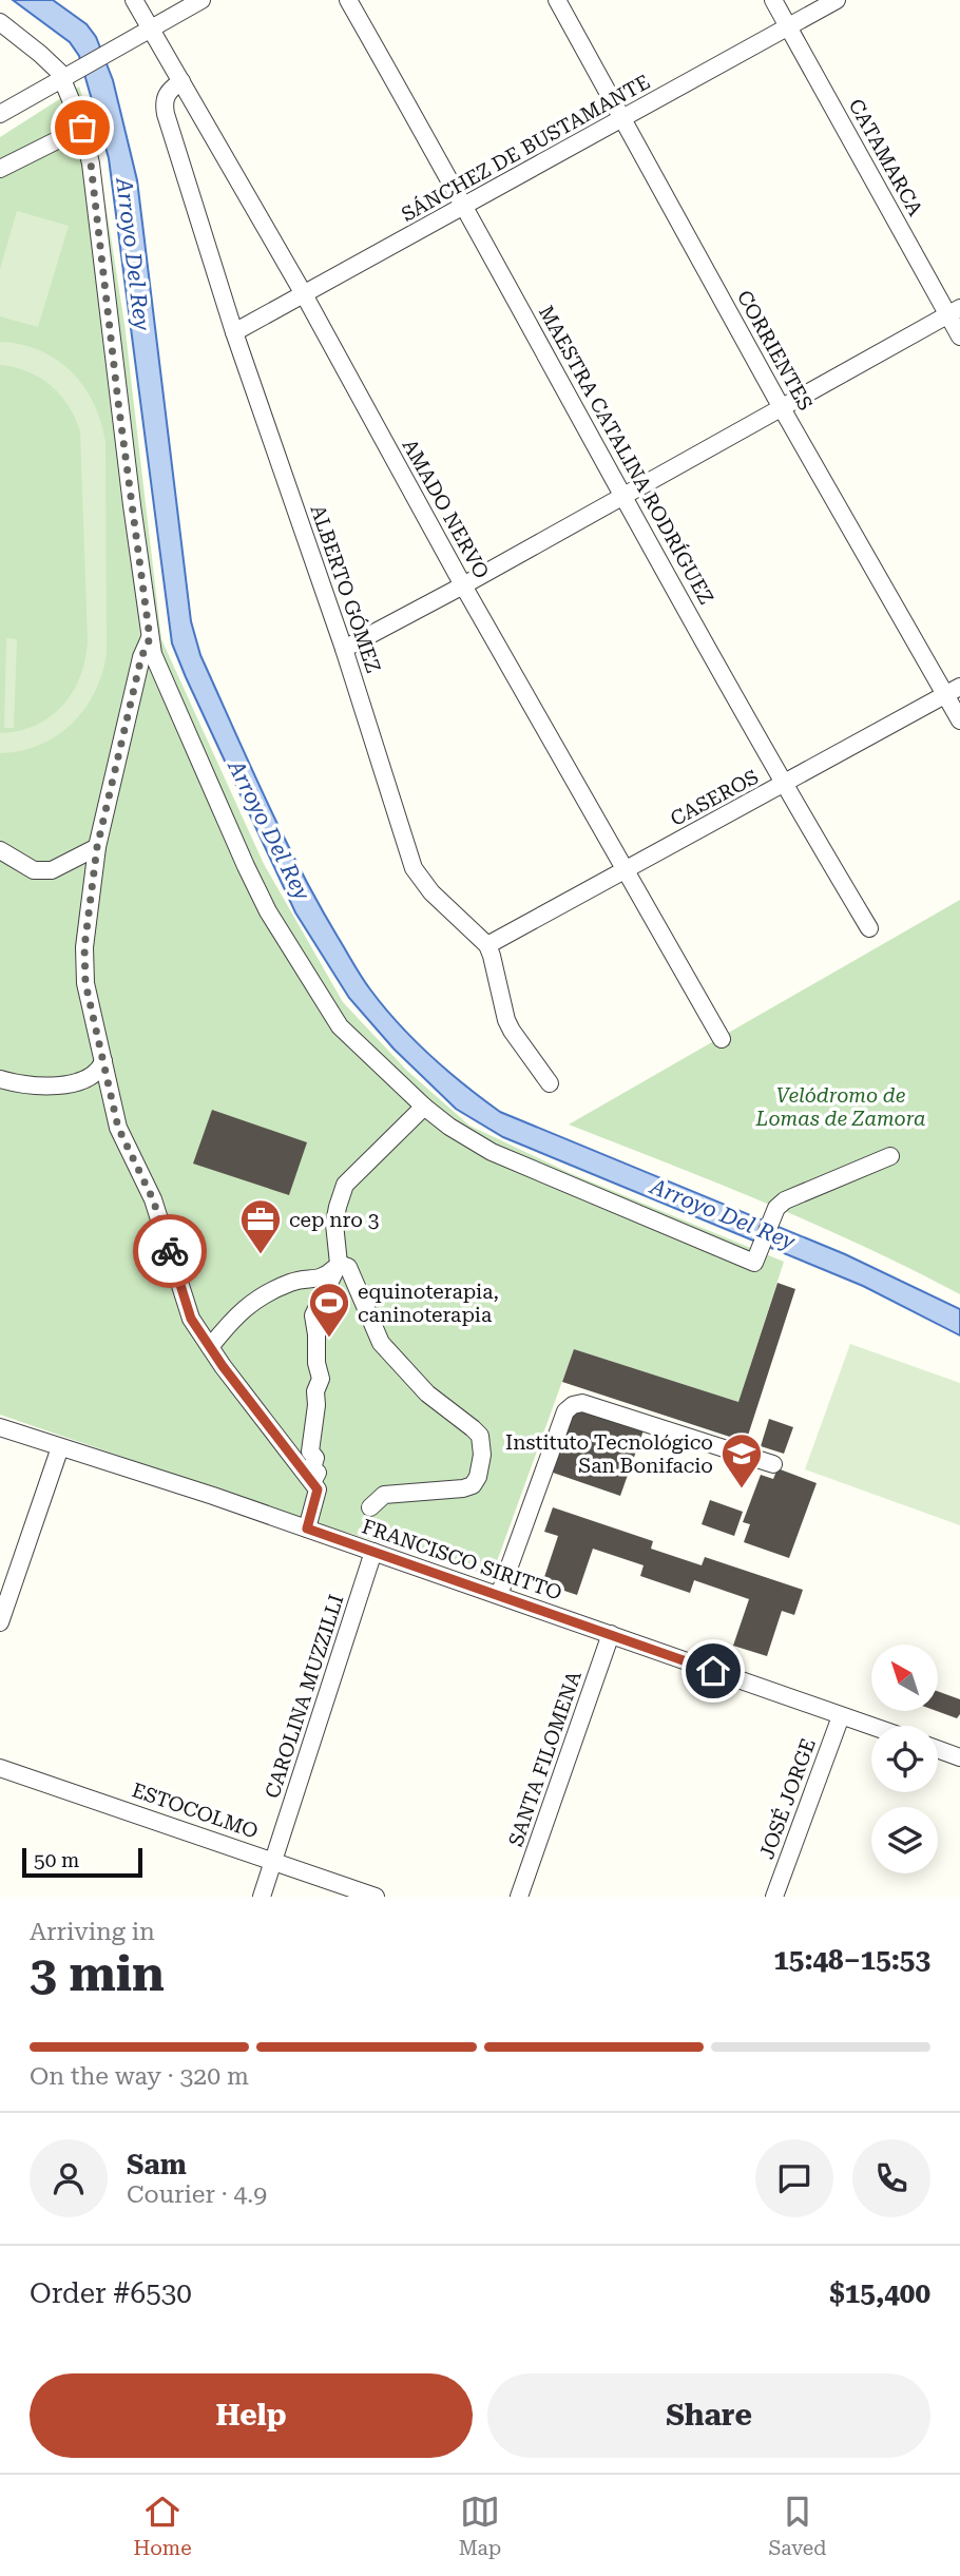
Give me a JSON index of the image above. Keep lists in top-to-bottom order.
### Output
{
  "streets": {
    "street": [
      "SÁNCHEZ DE BUSTAMANTE",
      "CATAMARCA",
      "CORRIENTES",
      "MAESTRA CATALINA RODRÍGUEZ",
      "AMADO NERVO",
      "ALBERTO GÓMEZ",
      "CASEROS",
      "FRANCISCO SIRITTO",
      "CAROLINA MUZZILLI",
      "SANTA FILOMENA",
      "JOSÉ JORGE",
      "ESTOCOLMO"
    ]
  },
  "crossings": [
    ["SÁNCHEZ DE BUSTAMANTE", "CATAMARCA"],
    ["SÁNCHEZ DE BUSTAMANTE", "CORRIENTES"],
    ["SÁNCHEZ DE BUSTAMANTE", "MAESTRA CATALINA RODRÍGUEZ"],
    ["SÁNCHEZ DE BUSTAMANTE", "AMADO NERVO"],
    ["SÁNCHEZ DE BUSTAMANTE", "ALBERTO GÓMEZ"],
    ["CORRIENTES", "CASEROS"],
    ["MAESTRA CATALINA RODRÍGUEZ", "CASEROS"],
    ["AMADO NERVO", "ALBERTO GÓMEZ"],
    ["AMADO NERVO", "CASEROS"],
    ["ALBERTO GÓMEZ", "CASEROS"],
    ["FRANCISCO SIRITTO", "CAROLINA MUZZILLI"],
    ["FRANCISCO SIRITTO", "SANTA FILOMENA"],
    ["FRANCISCO SIRITTO", "JOSÉ JORGE"],
    ["CAROLINA MUZZILLI", "ESTOCOLMO"]
  ],
  "water": ["Arroyo Del Rey"],
  "parks": ["Velódromo de Lomas de Zamora"],
  "places": {
    "office": ["cep nro 3"],
    "sports": ["equinoterapia, caninoterapia"],
    "school or university": ["Instituto Tecnológico San Bonifacio"]
  },
  "scale_bar": "50 m",
  "north": "top left",
  "page": {
    "scale": "50 m",
    "heading": ["3 min", "Arriving in", "15:48–15:53"],
    "panel": [
      "Sam",
      "Courier · 4.9",
      "Order #6530",
      "$15,400"
    ],
    "bar": "On the way · 320 m",
    "buttons": ["Help", "Share"],
    "tabs": ["Home", "Map", "Saved"]
  }
}
